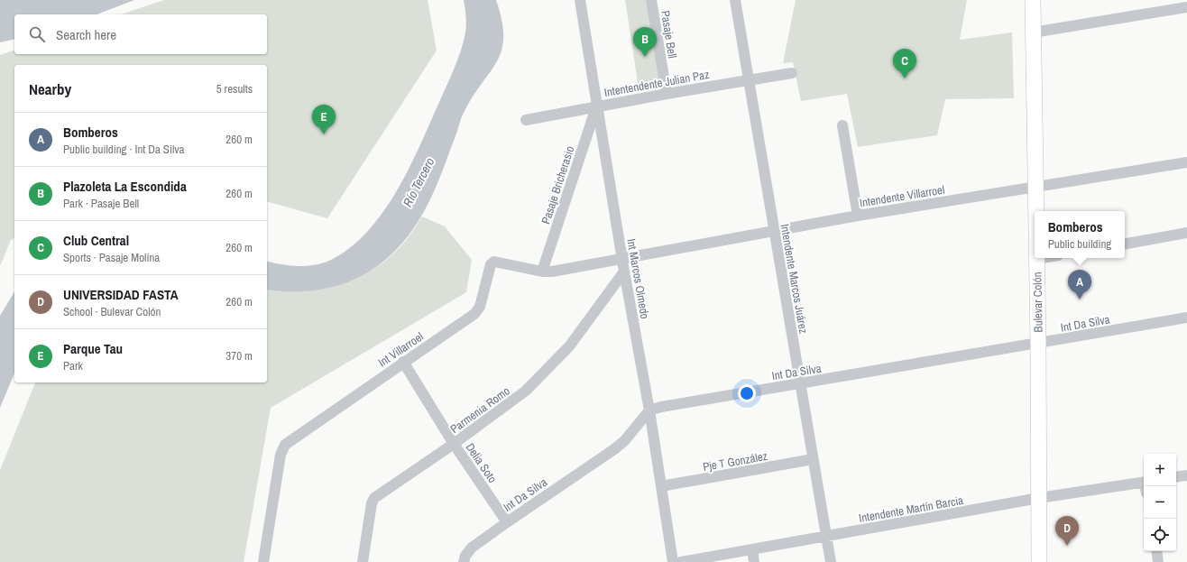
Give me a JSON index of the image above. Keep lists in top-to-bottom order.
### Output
{
  "streets": {
    "main road": ["Bulevar Colón"],
    "street": [
      "Pasaje Bell",
      "Intentendente Julian Paz",
      "Pasaje Bricherasio",
      "Intendente Villarroel",
      "Int Marcos Olmedo",
      "Intendente Marcos Juárez",
      "Int Da Silva",
      "Int Villarroel",
      "Parmenia Romo",
      "Pje T González",
      "Delia Soto",
      "Intendente Martín Barcia"
    ]
  },
  "crossings": [
    ["Pasaje Bell", "Intentendente Julian Paz"],
    ["Intentendente Julian Paz", "Pasaje Bricherasio"],
    ["Intentendente Julian Paz", "Int Marcos Olmedo"],
    ["Intentendente Julian Paz", "Intendente Marcos Juárez"],
    ["Pasaje Bricherasio", "Int Marcos Olmedo"],
    ["Pasaje Bricherasio", "Int Villarroel"],
    ["Intendente Villarroel", "Int Marcos Olmedo"],
    ["Intendente Villarroel", "Intendente Marcos Juárez"],
    ["Intendente Villarroel", "Bulevar Colón"],
    ["Intendente Villarroel", "Int Villarroel"],
    ["Int Marcos Olmedo", "Int Da Silva"],
    ["Int Marcos Olmedo", "Int Villarroel"],
    ["Int Marcos Olmedo", "Parmenia Romo"],
    ["Int Marcos Olmedo", "Pje T González"],
    ["Intendente Marcos Juárez", "Int Da Silva"],
    ["Intendente Marcos Juárez", "Pje T González"],
    ["Intendente Marcos Juárez", "Intendente Martín Barcia"],
    ["Bulevar Colón", "Int Da Silva"],
    ["Bulevar Colón", "Intendente Martín Barcia"],
    ["Int Da Silva", "Delia Soto"],
    ["Int Villarroel", "Delia Soto"],
    ["Parmenia Romo", "Delia Soto"]
  ],
  "water": ["Río Tercero"],
  "page": {
    "search": "Search here",
    "pins": [
      "B",
      "C",
      "E",
      "A",
      "D"
    ],
    "heading": ["Nearby", "5 results"],
    "list": [
      {
        "mark": "A",
        "name": "Bomberos",
        "note": "Public building · Int Da Silva",
        "value": "260 m"
      },
      {
        "mark": "B",
        "name": "Plazoleta La Escondida",
        "note": "Park · Pasaje Bell",
        "value": "260 m"
      },
      {
        "mark": "C",
        "name": "Club Central",
        "note": "Sports · Pasaje Molina",
        "value": "260 m"
      },
      {
        "mark": "D",
        "name": "UNIVERSIDAD FASTA",
        "note": "School · Bulevar Colón",
        "value": "260 m"
      },
      {
        "mark": "E",
        "name": "Parque Tau",
        "note": "Park",
        "value": "370 m"
      }
    ],
    "popup": ["Bomberos", "Public building"],
    "map_buttons": ["+", "−"]
  }
}
